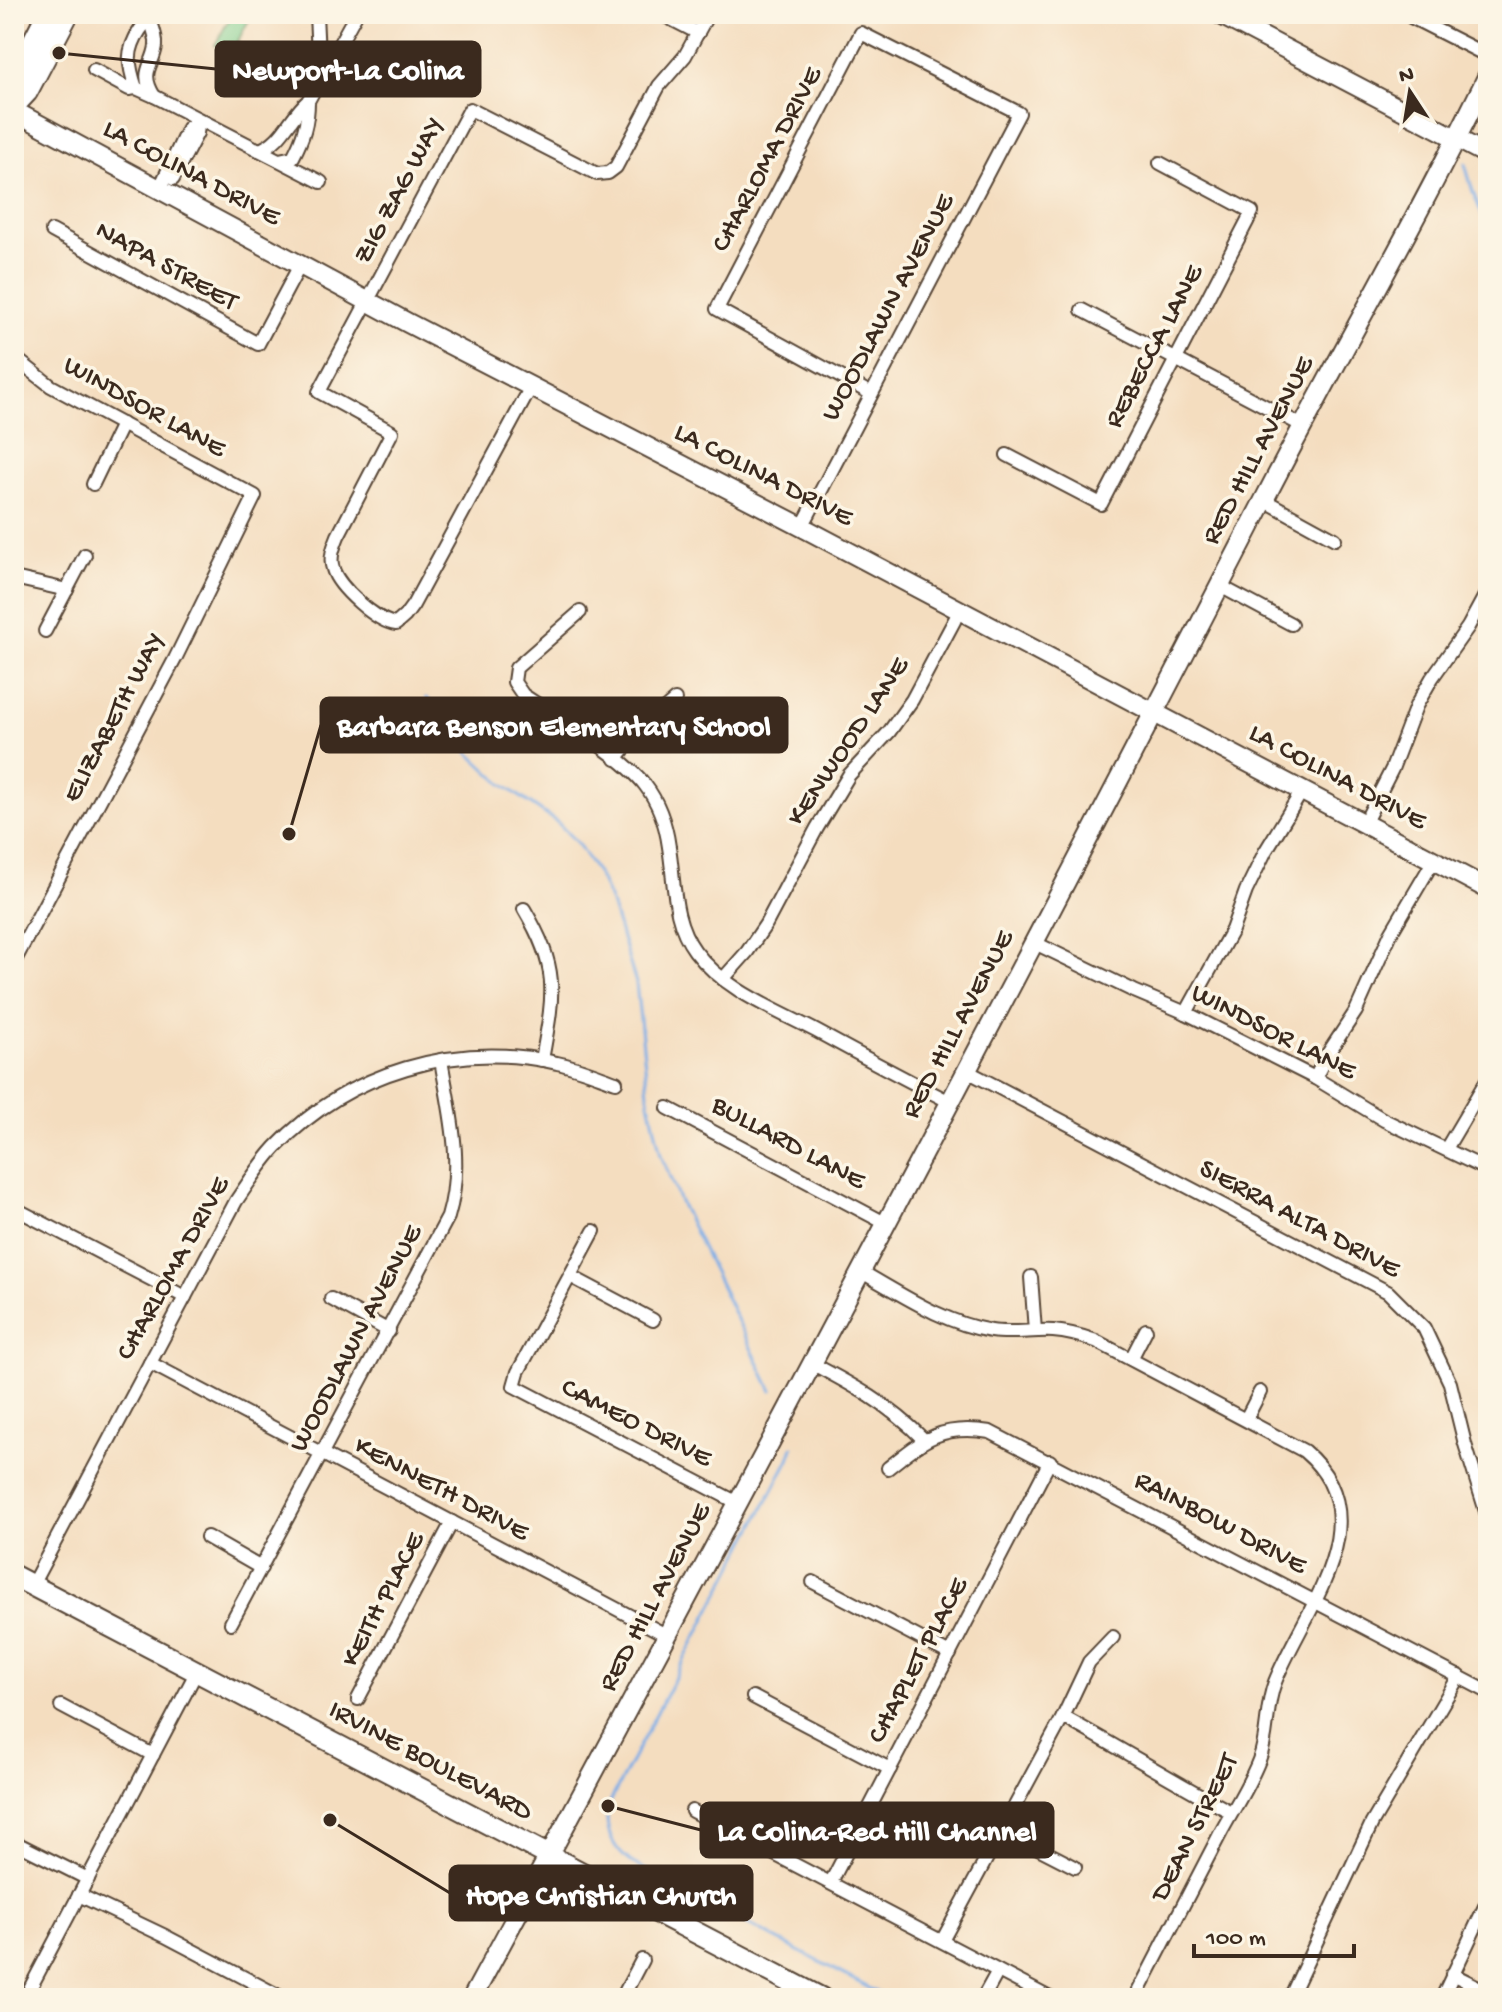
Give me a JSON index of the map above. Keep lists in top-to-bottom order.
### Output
{
  "streets": {
    "main road": ["LA COLINA DRIVE", "RED HILL AVENUE", "IRVINE BOULEVARD"],
    "street": [
      "CHARLOMA DRIVE",
      "ZIG ZAG WAY",
      "NAPA STREET",
      "WOODLAWN AVENUE",
      "REBECCA LANE",
      "WINDSOR LANE",
      "ELIZABETH WAY",
      "KENWOOD LANE",
      "BULLARD LANE",
      "SIERRA ALTA DRIVE",
      "CAMEO DRIVE",
      "KENNETH DRIVE",
      "RAINBOW DRIVE",
      "KEITH PLACE",
      "CHAPLET PLACE",
      "DEAN STREET"
    ]
  },
  "crossings": [
    ["CHARLOMA DRIVE", "WOODLAWN AVENUE"],
    ["CHARLOMA DRIVE", "KENNETH DRIVE"],
    ["CHARLOMA DRIVE", "IRVINE BOULEVARD"],
    ["LA COLINA DRIVE", "ZIG ZAG WAY"],
    ["LA COLINA DRIVE", "NAPA STREET"],
    ["LA COLINA DRIVE", "WOODLAWN AVENUE"],
    ["LA COLINA DRIVE", "RED HILL AVENUE"],
    ["LA COLINA DRIVE", "KENWOOD LANE"],
    ["WOODLAWN AVENUE", "KENNETH DRIVE"],
    ["WINDSOR LANE", "RED HILL AVENUE"],
    ["WINDSOR LANE", "ELIZABETH WAY"],
    ["RED HILL AVENUE", "BULLARD LANE"],
    ["RED HILL AVENUE", "SIERRA ALTA DRIVE"],
    ["RED HILL AVENUE", "CAMEO DRIVE"],
    ["RED HILL AVENUE", "KENNETH DRIVE"],
    ["RED HILL AVENUE", "IRVINE BOULEVARD"],
    ["KENNETH DRIVE", "KEITH PLACE"],
    ["RAINBOW DRIVE", "CHAPLET PLACE"],
    ["RAINBOW DRIVE", "DEAN STREET"]
  ],
  "places": [
    "Newport-La Colina",
    "Barbara Benson Elementary School",
    "La Colina-Red Hill Channel",
    "Hope Christian Church"
  ],
  "scale_bar": "100 m",
  "north": "top"
}
